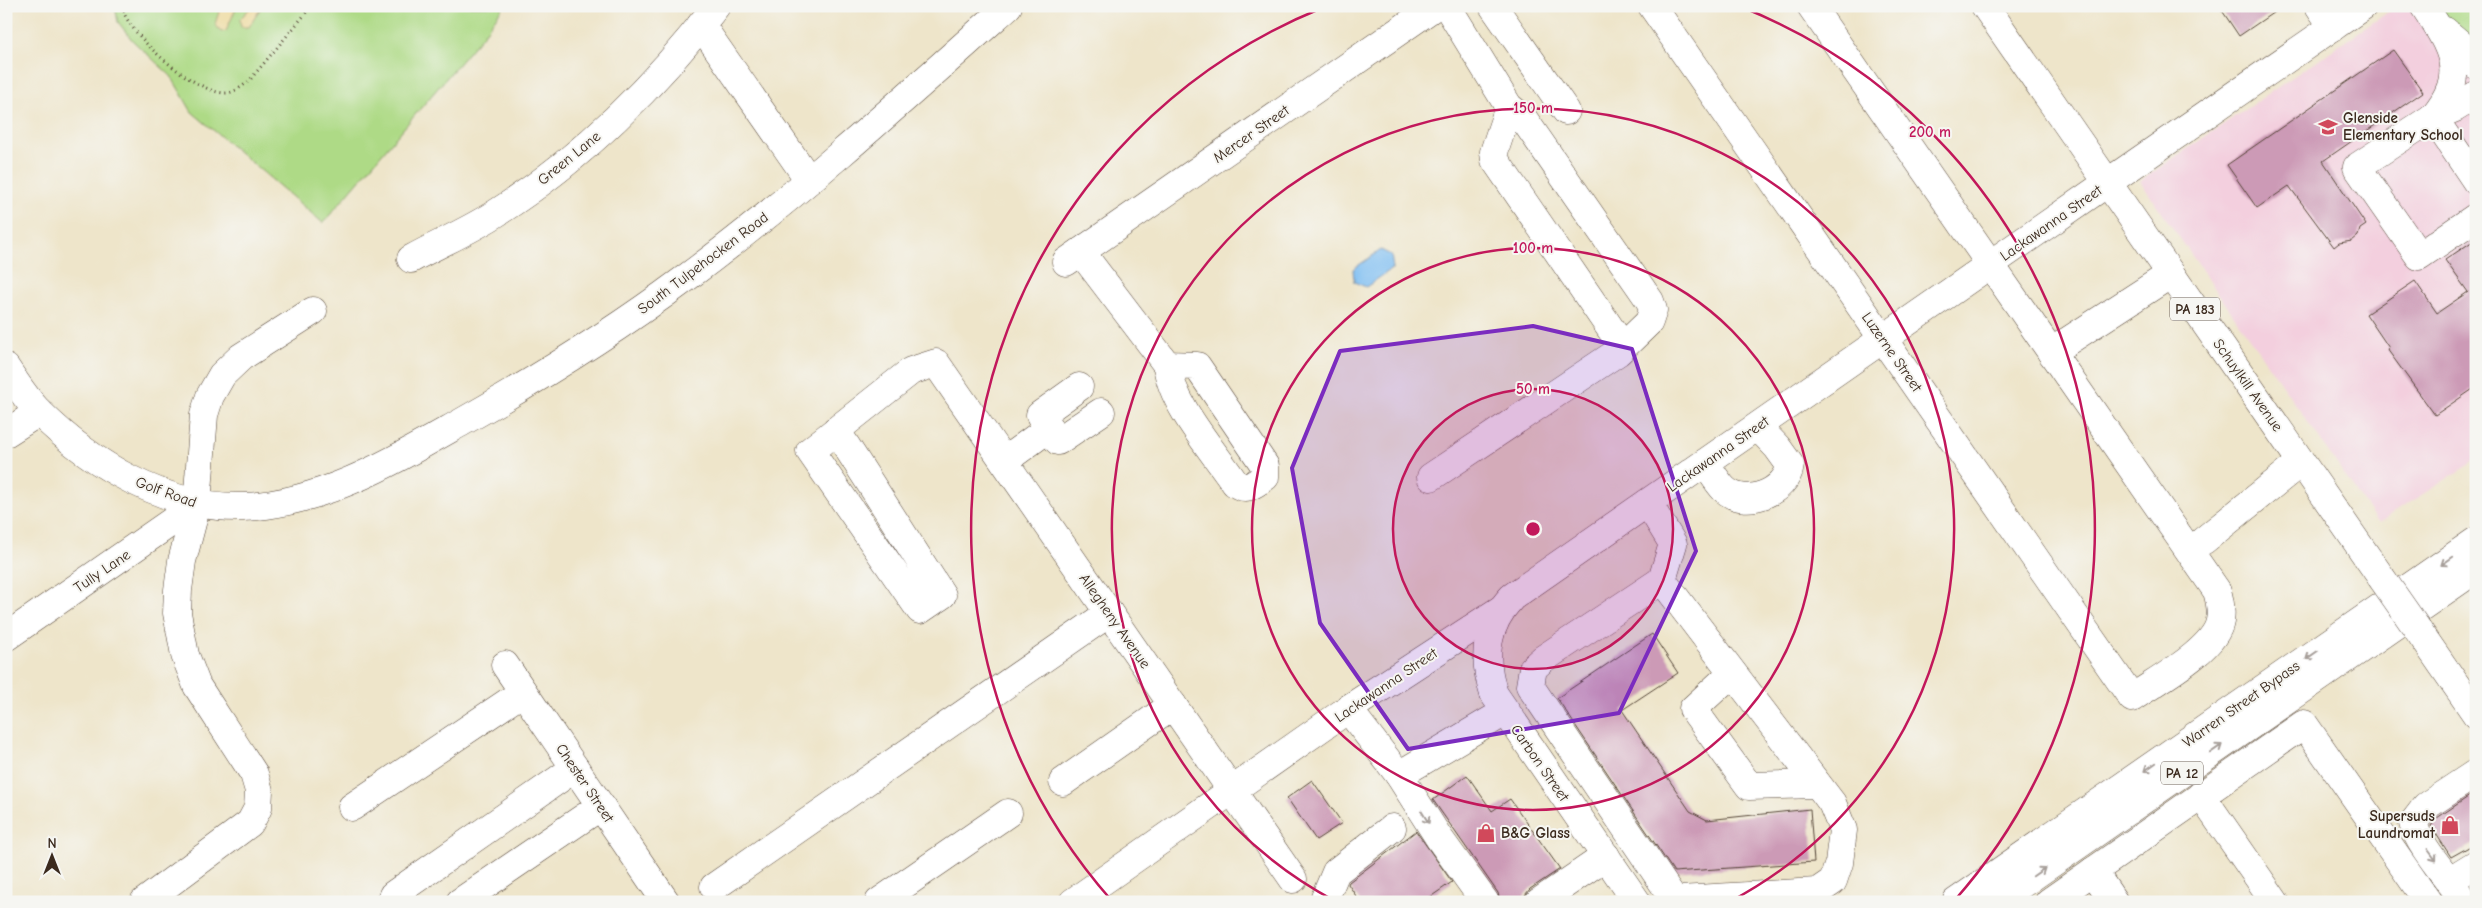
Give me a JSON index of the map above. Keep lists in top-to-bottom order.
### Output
{
  "streets": {
    "main road": [
      "Mercer Street",
      "Green Lane",
      "Lackawanna Street",
      "South Tulpehocken Road",
      "PA 183",
      "Luzerne Street",
      "Schuylkill Avenue",
      "Golf Road",
      "Tully Lane",
      "Allegheny Avenue",
      "Warren Street Bypass",
      "Carbon Street",
      "PA 12",
      "Chester Street"
    ]
  },
  "crossings": [
    ["Green Lane", "South Tulpehocken Road"],
    ["Lackawanna Street", "Luzerne Street"],
    ["Lackawanna Street", "Schuylkill Avenue"],
    ["Lackawanna Street", "Allegheny Avenue"],
    ["Lackawanna Street", "Carbon Street"],
    ["South Tulpehocken Road", "Golf Road"],
    ["Golf Road", "Tully Lane"]
  ],
  "places": {
    "school or university": ["Glenside Elementary School"],
    "shop": ["Supersuds Laundromat", "B&G Glass"]
  },
  "north": "top",
  "rings": [
    "150 m",
    "200 m",
    "100 m",
    "50 m"
  ]
}
